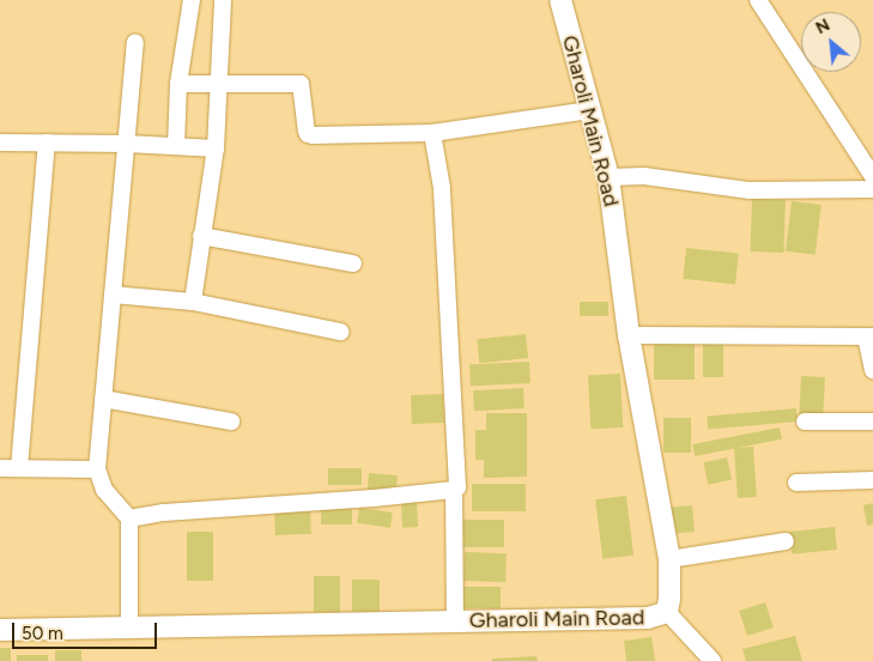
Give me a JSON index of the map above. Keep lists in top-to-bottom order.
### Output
{
  "streets": {
    "street": ["Gharoli Main Road"]
  },
  "scale_bar": "50 m",
  "north": "top left"
}
